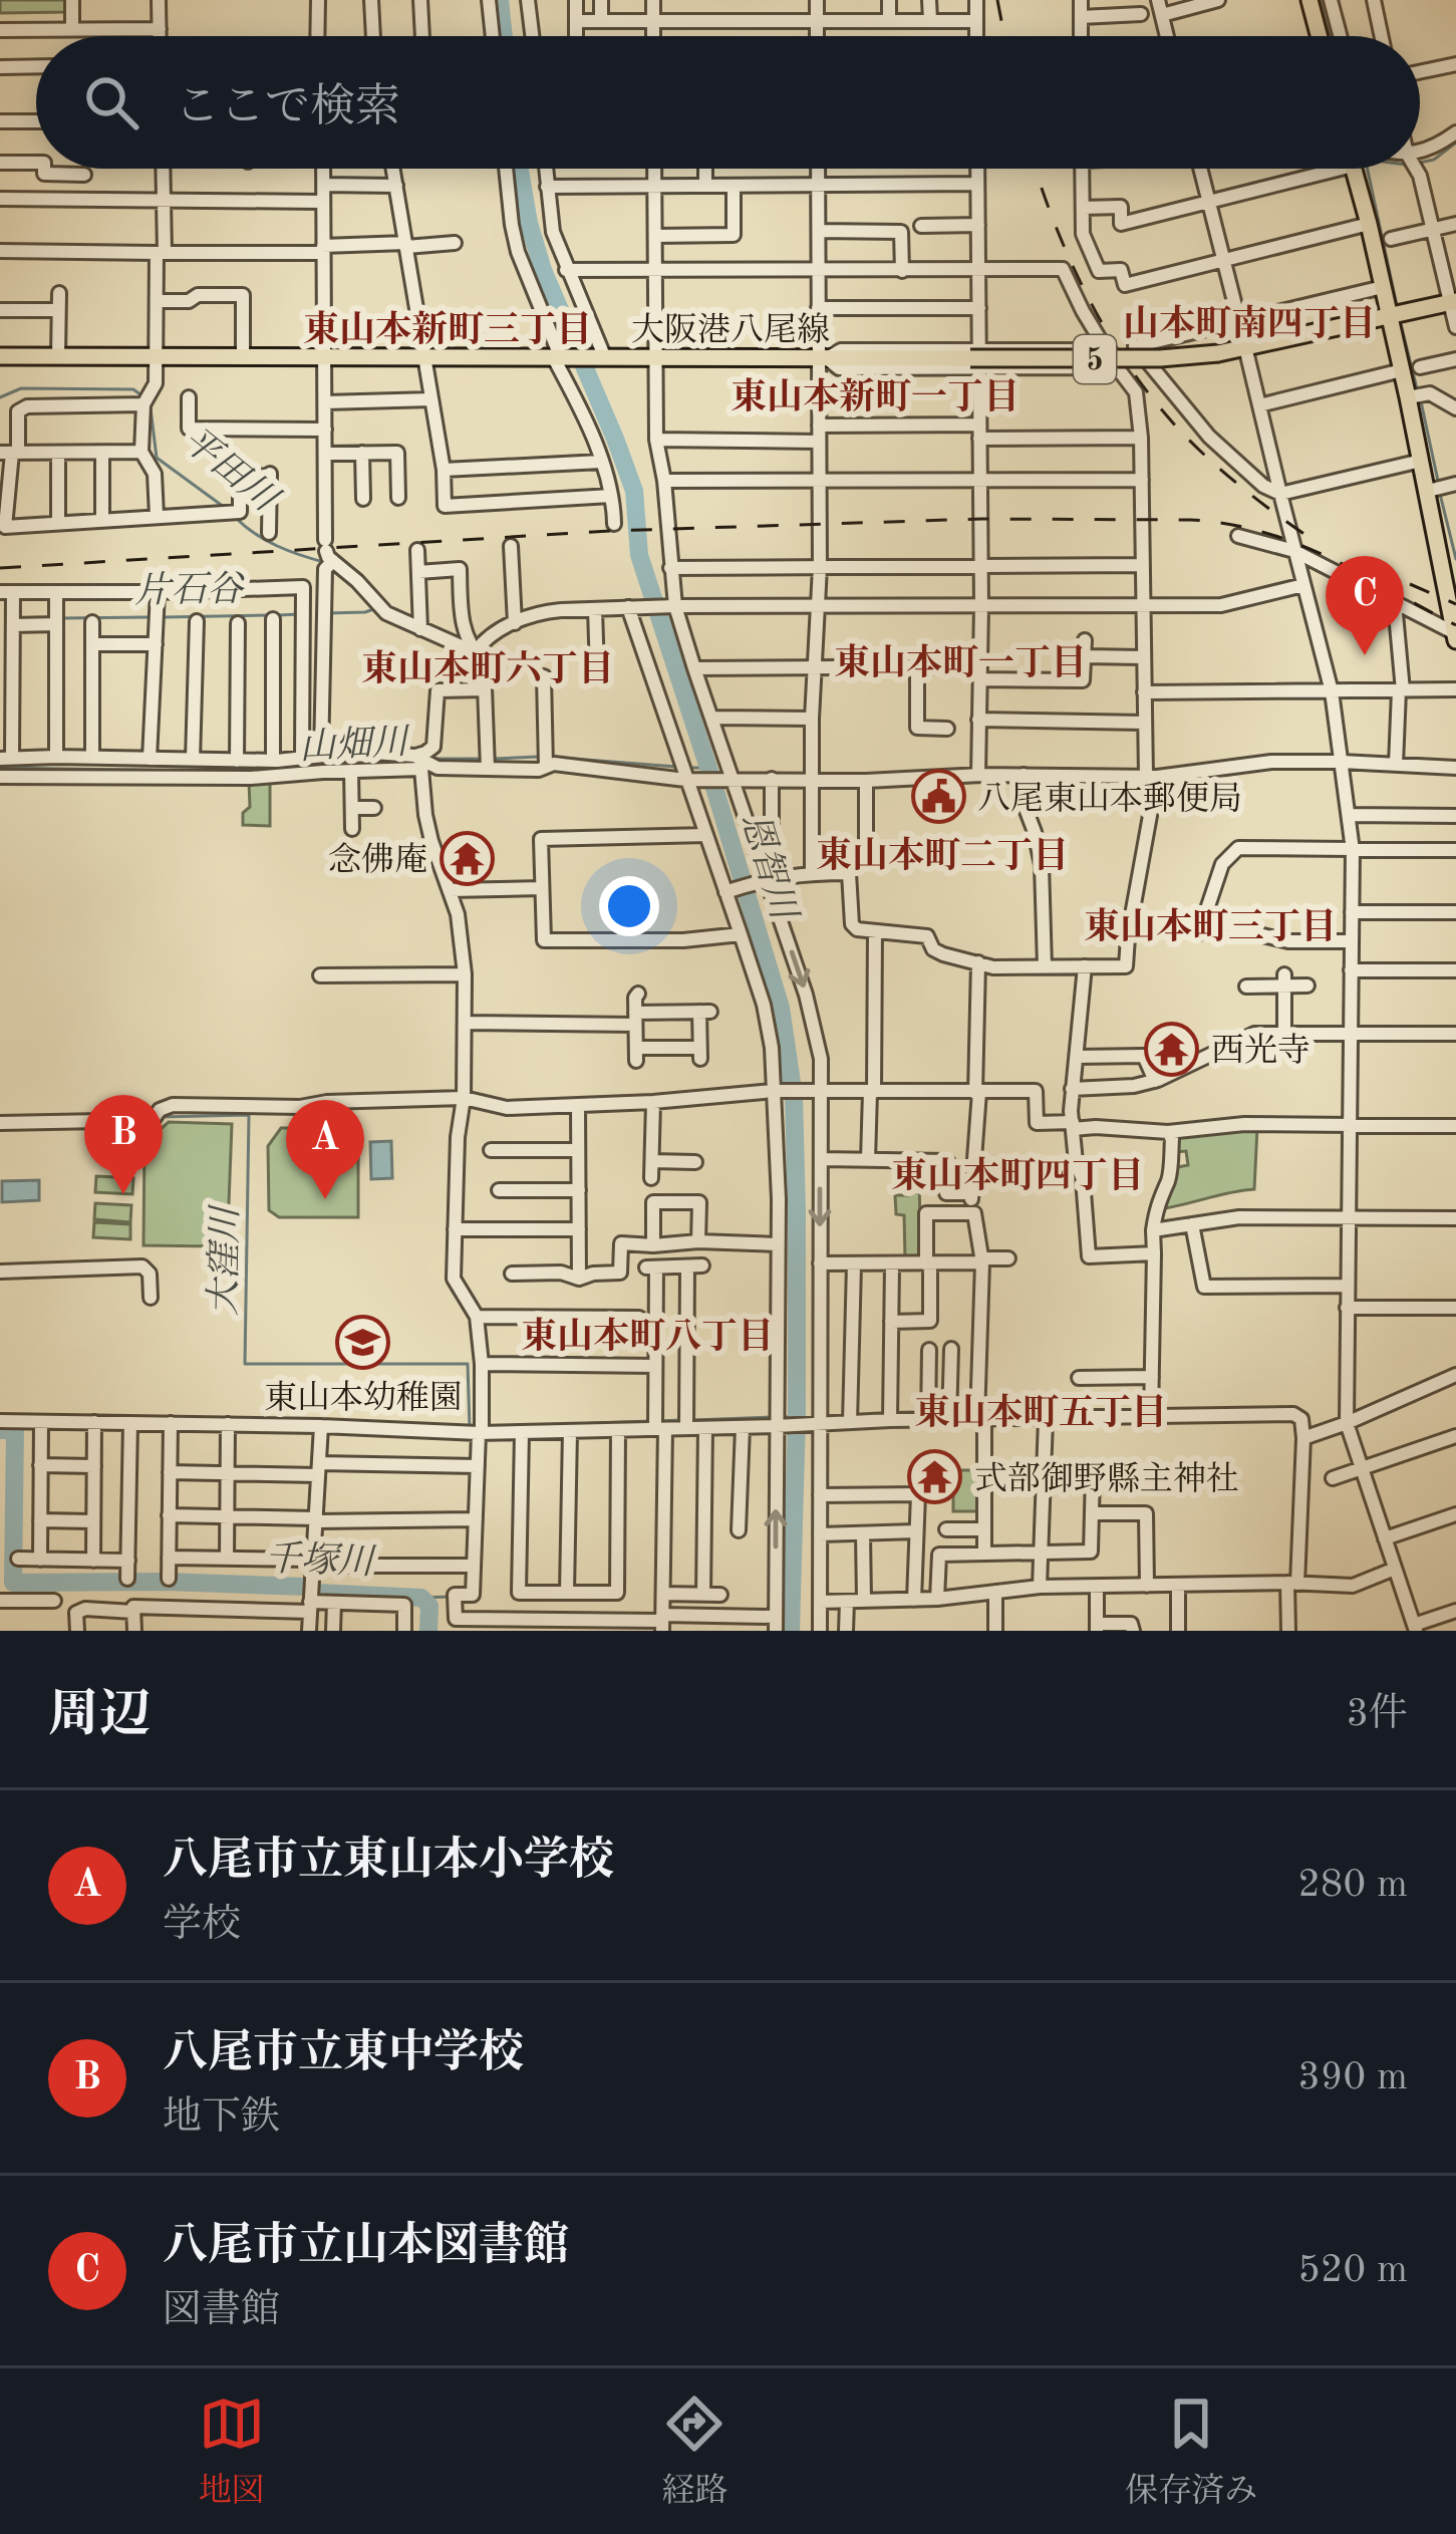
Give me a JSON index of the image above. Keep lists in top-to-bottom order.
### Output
{
  "streets": {
    "main road": ["大阪港八尾線", "5"]
  },
  "districts": [
    "山本町南四丁目",
    "東山本新町三丁目",
    "東山本新町一丁目",
    "東山本町一丁目",
    "東山本町六丁目",
    "東山本町二丁目",
    "東山本町三丁目",
    "東山本町四丁目",
    "東山本町八丁目",
    "東山本町五丁目"
  ],
  "water": [
    "平田川",
    "片石谷",
    "山畑川",
    "恩智川",
    "大窪川",
    "千塚川"
  ],
  "places": {
    "public building": ["八尾東山本郵便局"],
    "temple": ["念佛庵", "西光寺", "式部御野縣主神社"],
    "school or university": ["東山本幼稚園"]
  },
  "page": {
    "search": "ここで検索",
    "pins": ["C", "B", "A"],
    "heading": ["周辺", "3件"],
    "list": [
      {
        "mark": "A",
        "name": "八尾市立東山本小学校",
        "note": "学校",
        "value": "280 m"
      },
      {
        "mark": "B",
        "name": "八尾市立東中学校",
        "note": "地下鉄",
        "value": "390 m"
      },
      {
        "mark": "C",
        "name": "八尾市立山本図書館",
        "note": "図書館",
        "value": "520 m"
      }
    ],
    "nav": ["地図", "経路", "保存済み"]
  }
}
